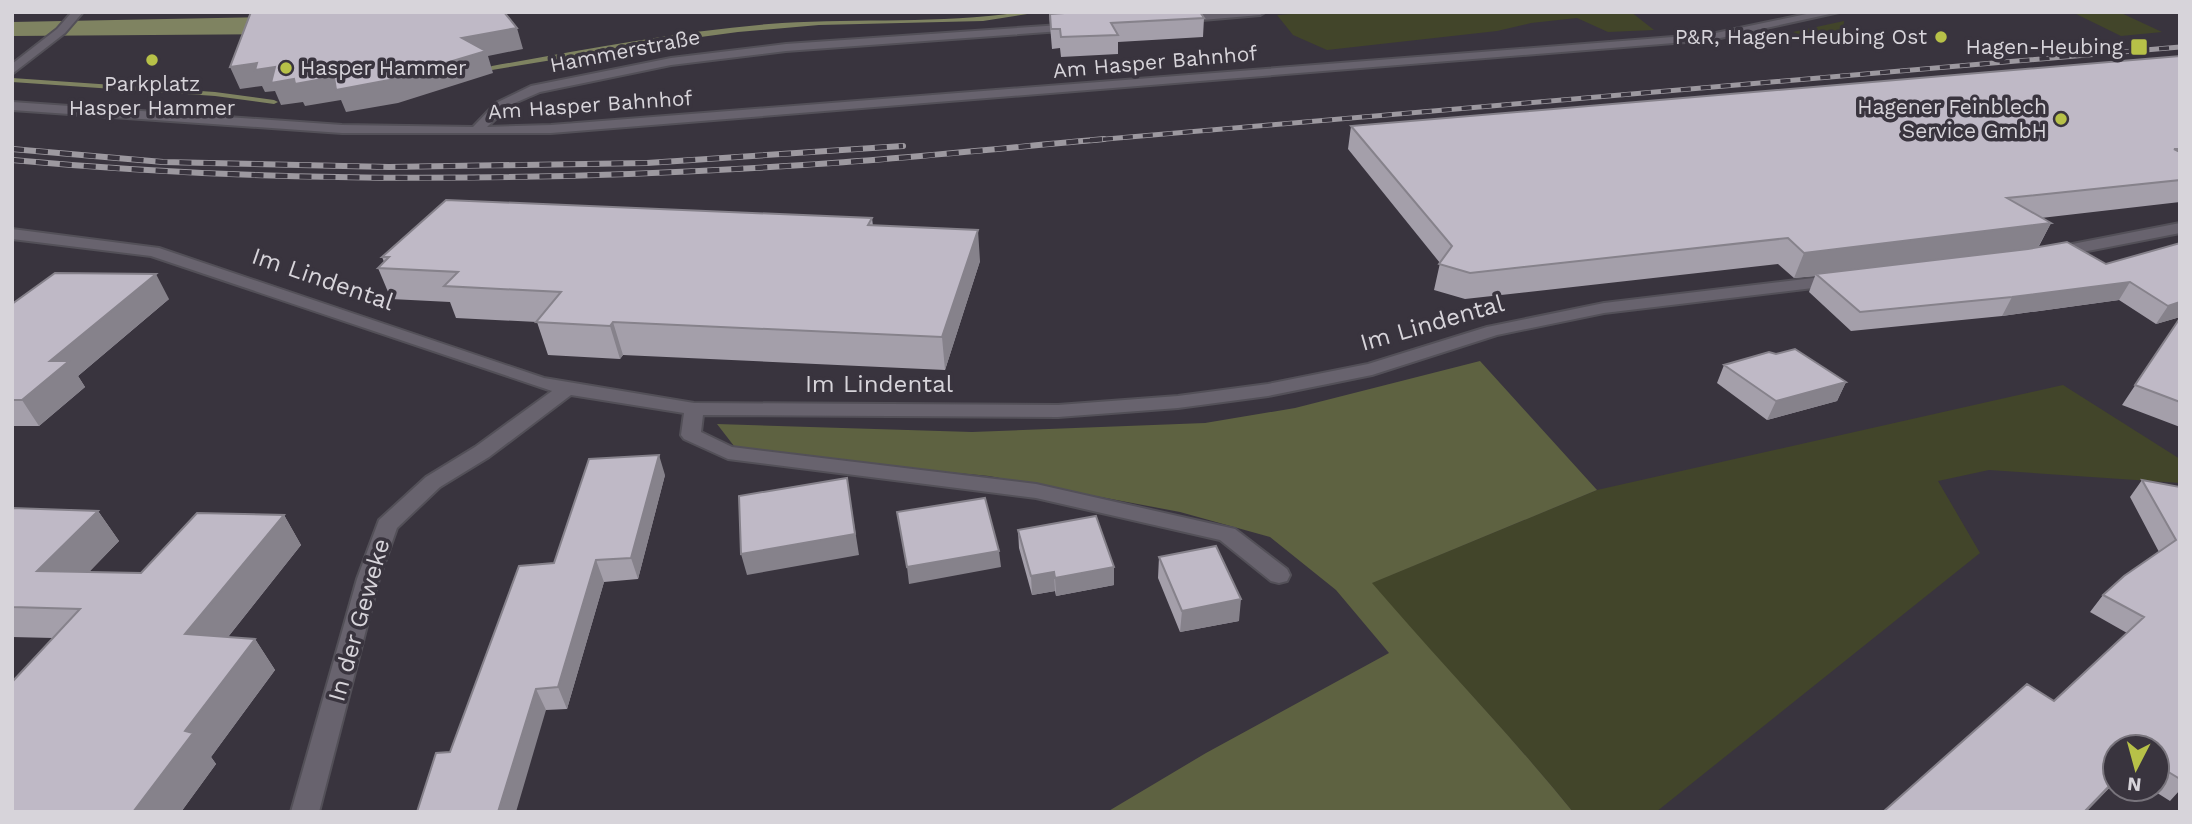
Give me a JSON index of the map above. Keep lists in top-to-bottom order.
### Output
{
  "streets": {
    "street": [
      "Hammerstraße",
      "Am Hasper Bahnhof",
      "Im Lindental",
      "In der Geweke"
    ]
  },
  "crossings": [
    ["Hammerstraße", "Am Hasper Bahnhof"],
    ["Im Lindental", "In der Geweke"]
  ],
  "places": {
    "other": [
      "P&R, Hagen-Heubing Ost",
      "Parkplatz Hasper Hammer",
      "Hasper Hammer",
      "Hagener Feinblech Service GmbH"
    ],
    "transit": ["Hagen-Heubing"]
  },
  "north": "bottom"
}
